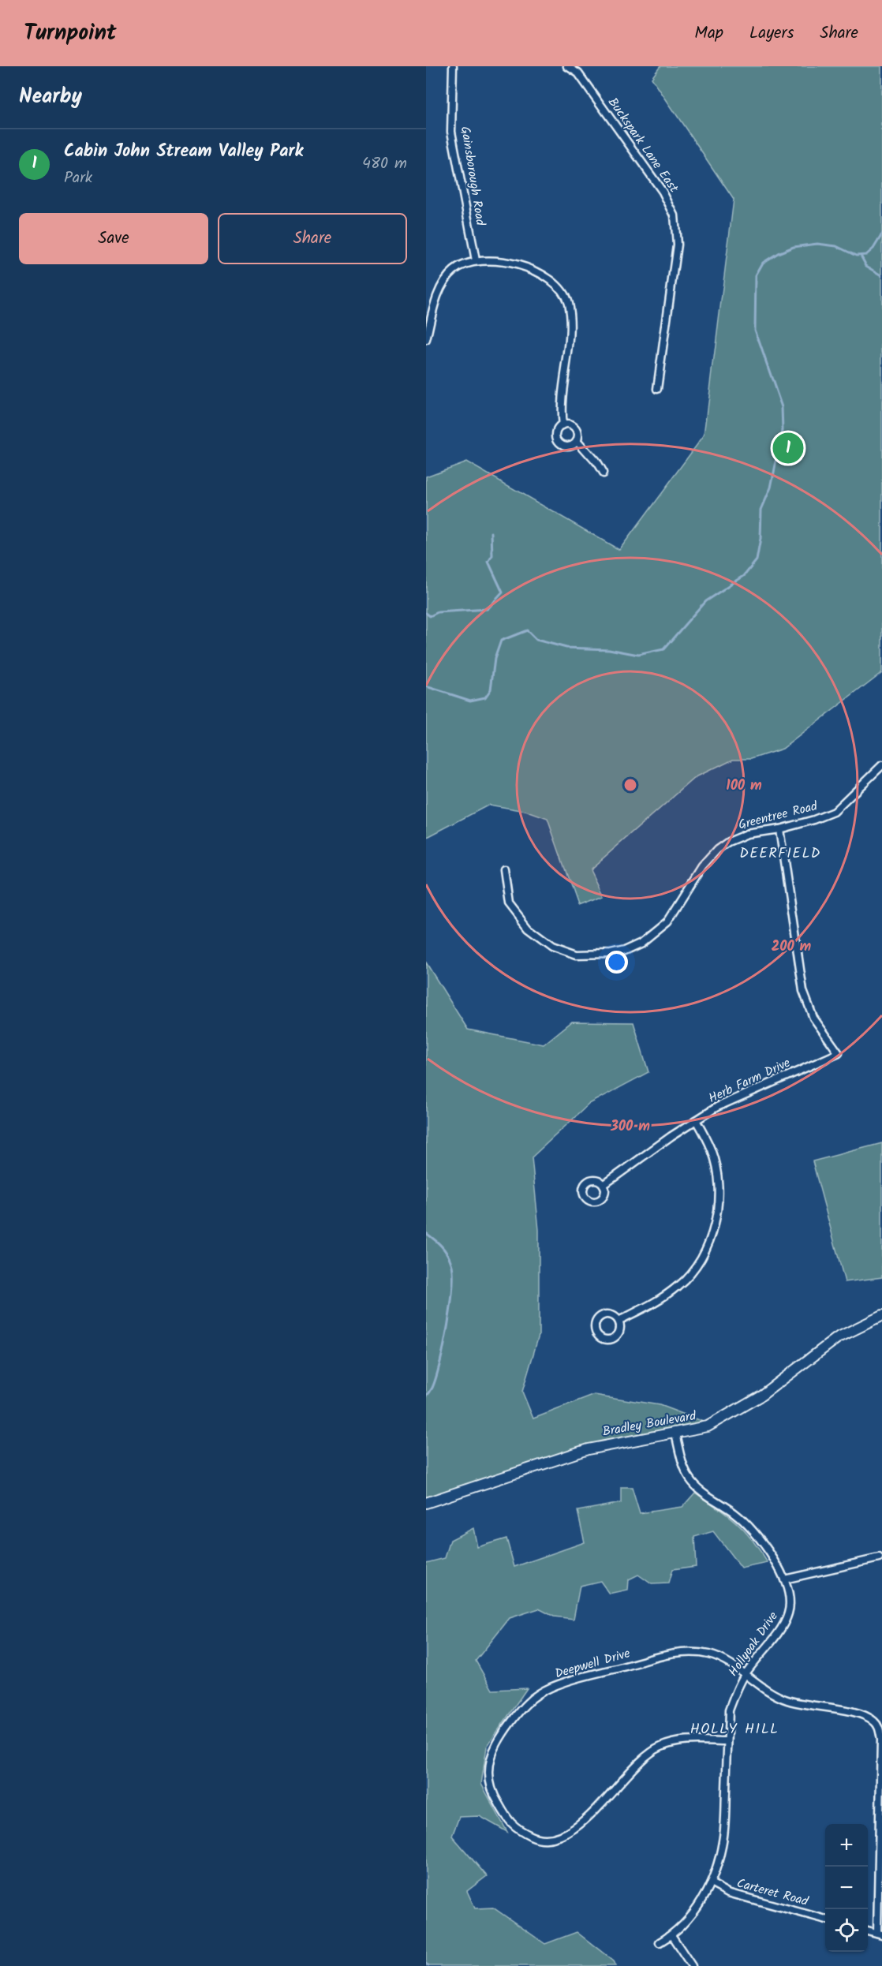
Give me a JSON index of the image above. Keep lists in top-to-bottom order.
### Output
{
  "streets": {
    "main road": ["Bradley Boulevard"],
    "street": [
      "Buckspark Lane East",
      "Gainsborough Road",
      "Greentree Road",
      "Herb Farm Drive",
      "Hollyoak Drive",
      "Deepwell Drive",
      "Carteret Road"
    ]
  },
  "crossings": [
    ["Greentree Road", "Herb Farm Drive"],
    ["Bradley Boulevard", "Hollyoak Drive"],
    ["Hollyoak Drive", "Deepwell Drive"],
    ["Hollyoak Drive", "Carteret Road"]
  ],
  "districts": ["DEERFIELD", "HOLLY HILL"],
  "page": {
    "header": "Turnpoint",
    "nav": ["Map", "Layers", "Share"],
    "heading": "Nearby",
    "list": [
      {
        "mark": "1",
        "name": "Cabin John Stream Valley Park",
        "note": "Park",
        "value": "480 m"
      }
    ],
    "buttons": ["Save", "Share"],
    "pins": "1",
    "map_buttons": ["+", "−"]
  },
  "rings": ["100 m", "200 m", "300 m"]
}
